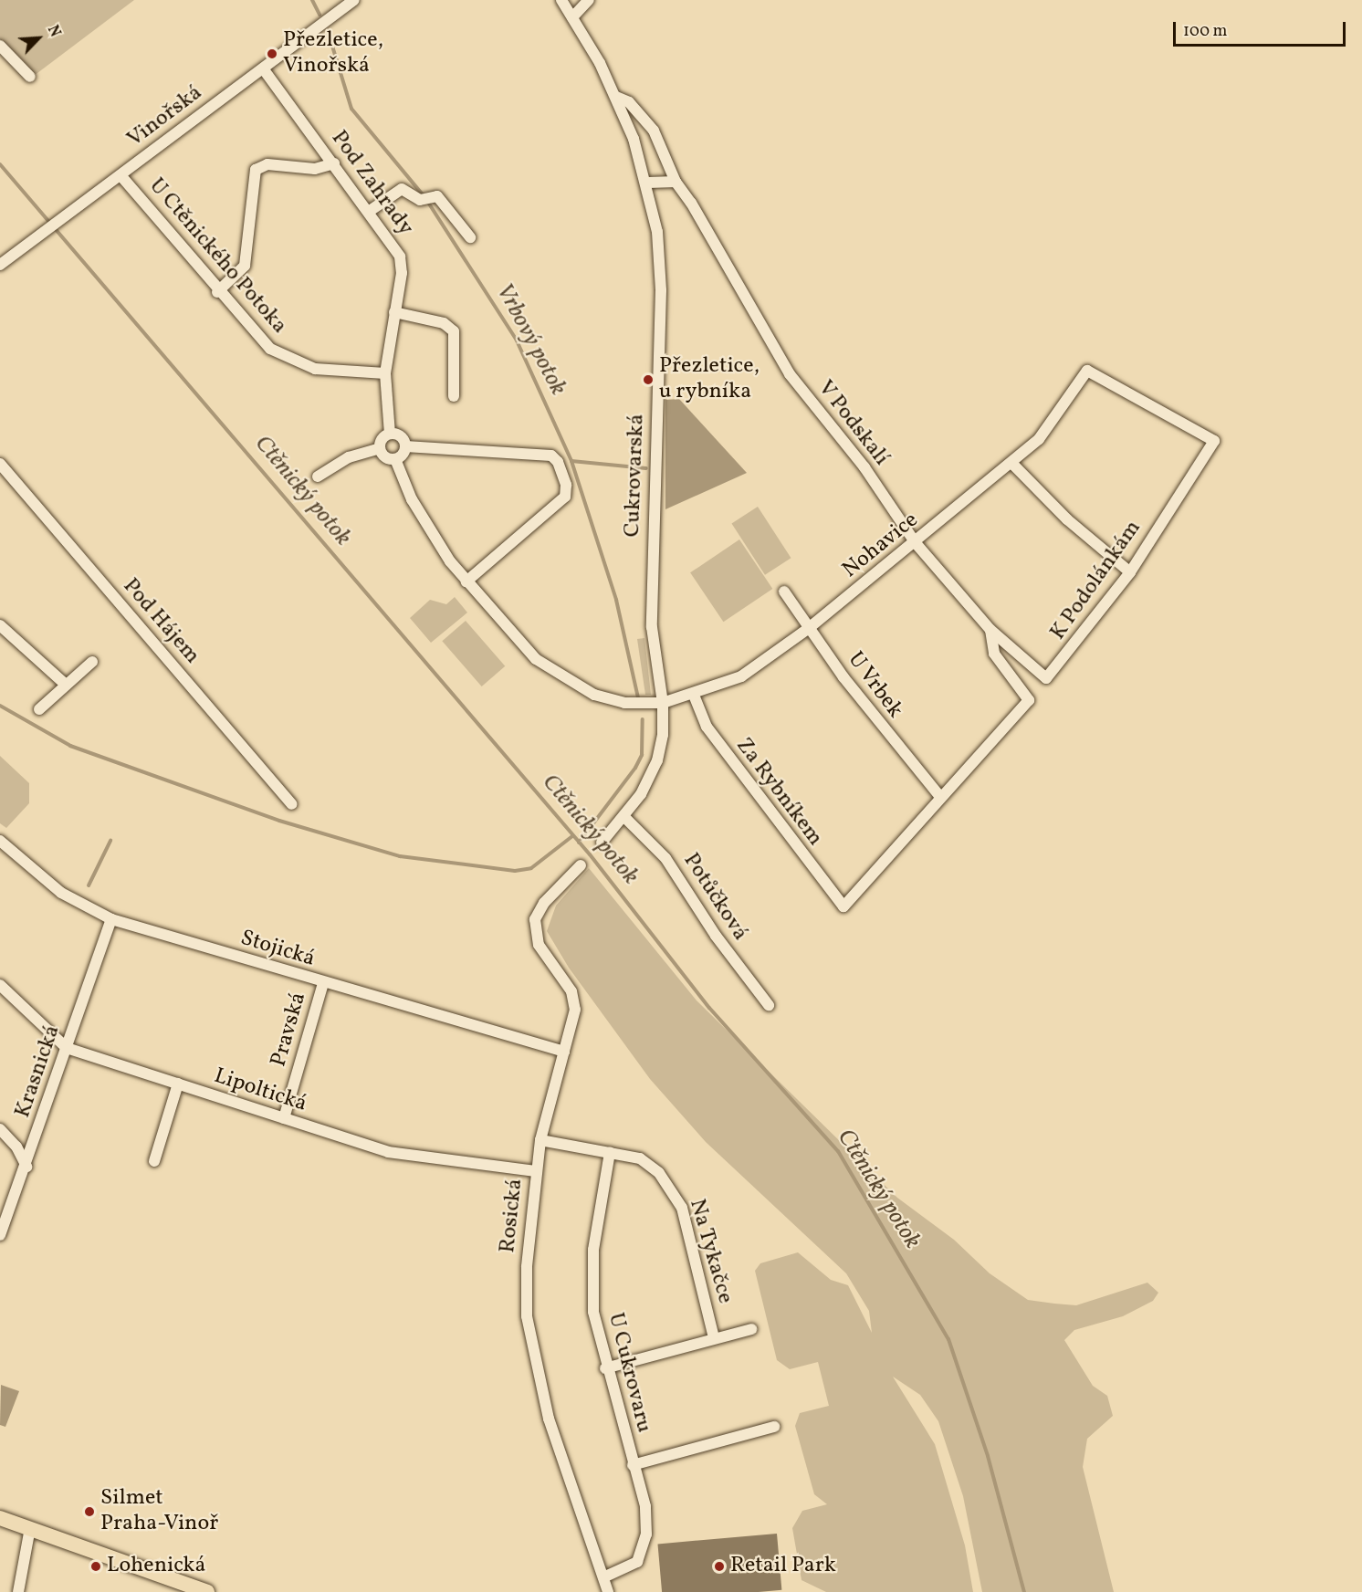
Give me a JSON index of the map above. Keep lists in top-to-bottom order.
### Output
{
  "streets": {
    "street": [
      "Vinořská",
      "Pod Zahrady",
      "U Ctěnického Potoka",
      "V Podskalí",
      "Cukrovarská",
      "Nohavice",
      "K Podolánkám",
      "Pod Hájem",
      "U Vrbek",
      "Za Rybníkem",
      "Potůčková",
      "Stojická",
      "Pravská",
      "Krasnická",
      "Lipoltická",
      "Rosická",
      "Na Tykačce",
      "U Cukrovaru"
    ]
  },
  "crossings": [
    ["Vinořská", "Pod Zahrady"],
    ["Vinořská", "U Ctěnického Potoka"],
    ["Pod Zahrady", "U Ctěnického Potoka"],
    ["V Podskalí", "Cukrovarská"],
    ["V Podskalí", "Nohavice"],
    ["V Podskalí", "K Podolánkám"],
    ["Cukrovarská", "Nohavice"],
    ["Cukrovarská", "Potůčková"],
    ["Nohavice", "K Podolánkám"],
    ["Nohavice", "U Vrbek"],
    ["Nohavice", "Za Rybníkem"],
    ["U Vrbek", "Za Rybníkem"],
    ["Stojická", "Pravská"],
    ["Stojická", "Krasnická"],
    ["Stojická", "Rosická"],
    ["Pravská", "Lipoltická"],
    ["Krasnická", "Lipoltická"],
    ["Lipoltická", "Rosická"],
    ["Rosická", "Na Tykačce"],
    ["Rosická", "U Cukrovaru"],
    ["Na Tykačce", "U Cukrovaru"]
  ],
  "water": ["Vrbový potok", "Ctěnický potok"],
  "places": [
    "Přezletice, Vinořská",
    "Přezletice, u rybníka",
    "Silmet Praha-Vinoř",
    "Lohenická",
    "Retail Park"
  ],
  "scale_bar": "100 m",
  "north": "top right"
}
